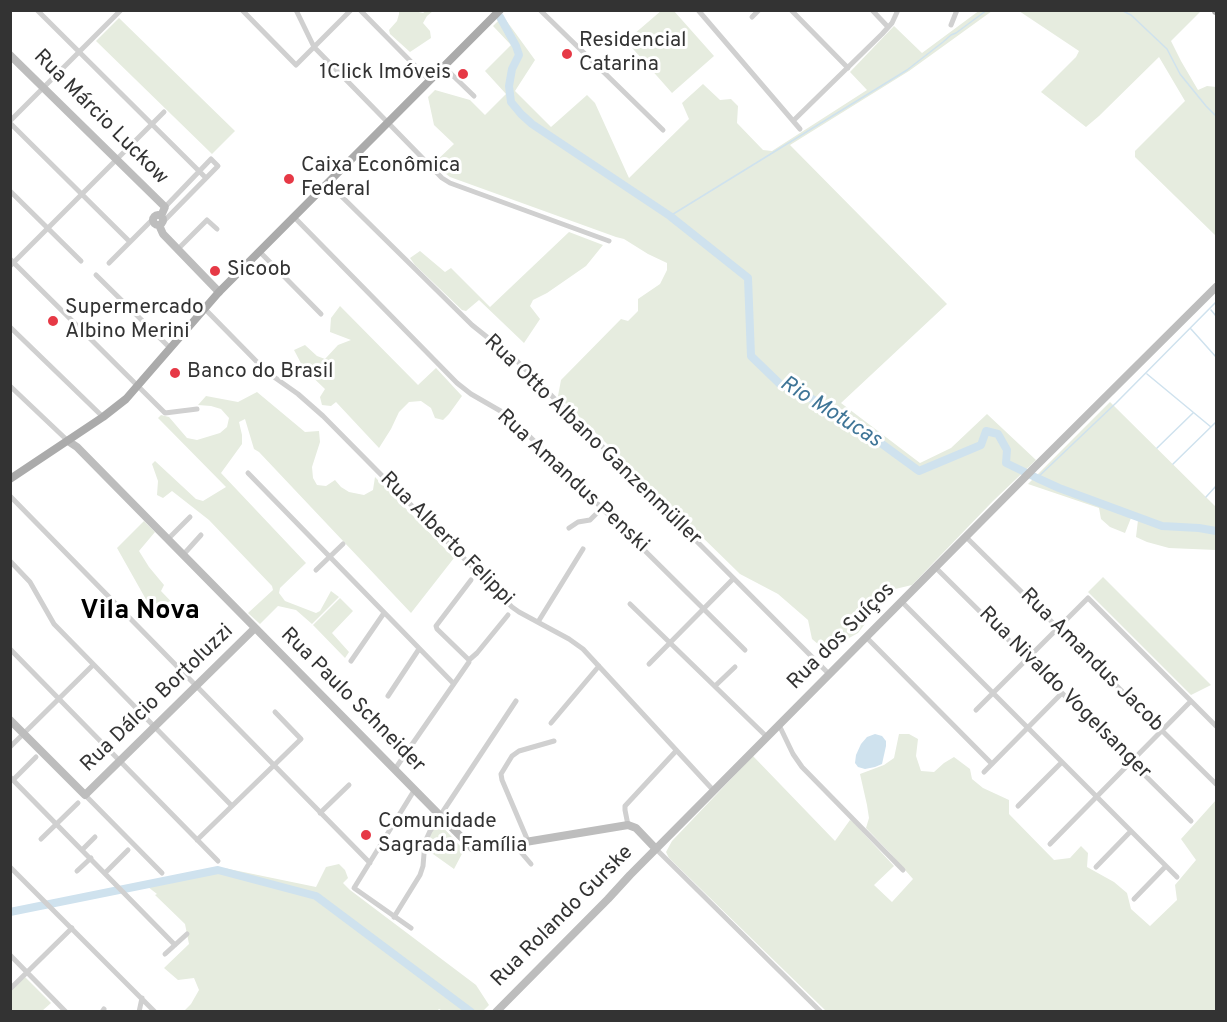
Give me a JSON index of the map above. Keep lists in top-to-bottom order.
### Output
{
  "streets": {
    "street": [
      "Rua Márcio Luckow",
      "Rua Otto Albano Ganzenmüller",
      "Rua Amandus Penski",
      "Rua Alberto Felippi",
      "Rua dos Suíços",
      "Rua Amandus Jacob",
      "Rua Nivaldo Vogelsanger",
      "Rua Dálcio Bortoluzzi",
      "Rua Paulo Schneider",
      "Rua Rolando Gurske"
    ]
  },
  "crossings": [
    ["Rua Otto Albano Ganzenmüller", "Rua dos Suíços"],
    ["Rua Alberto Felippi", "Rua dos Suíços"],
    ["Rua dos Suíços", "Rua Amandus Jacob"],
    ["Rua dos Suíços", "Rua Nivaldo Vogelsanger"],
    ["Rua dos Suíços", "Rua Rolando Gurske"],
    ["Rua Dálcio Bortoluzzi", "Rua Paulo Schneider"]
  ],
  "districts": ["Vila Nova"],
  "water": ["Rio Motucas"],
  "places": [
    "Residencial Catarina",
    "1Click Imóveis",
    "Caixa Econômica Federal",
    "Sicoob",
    "Supermercado Albino Merini",
    "Banco do Brasil",
    "Comunidade Sagrada Família"
  ]
}
